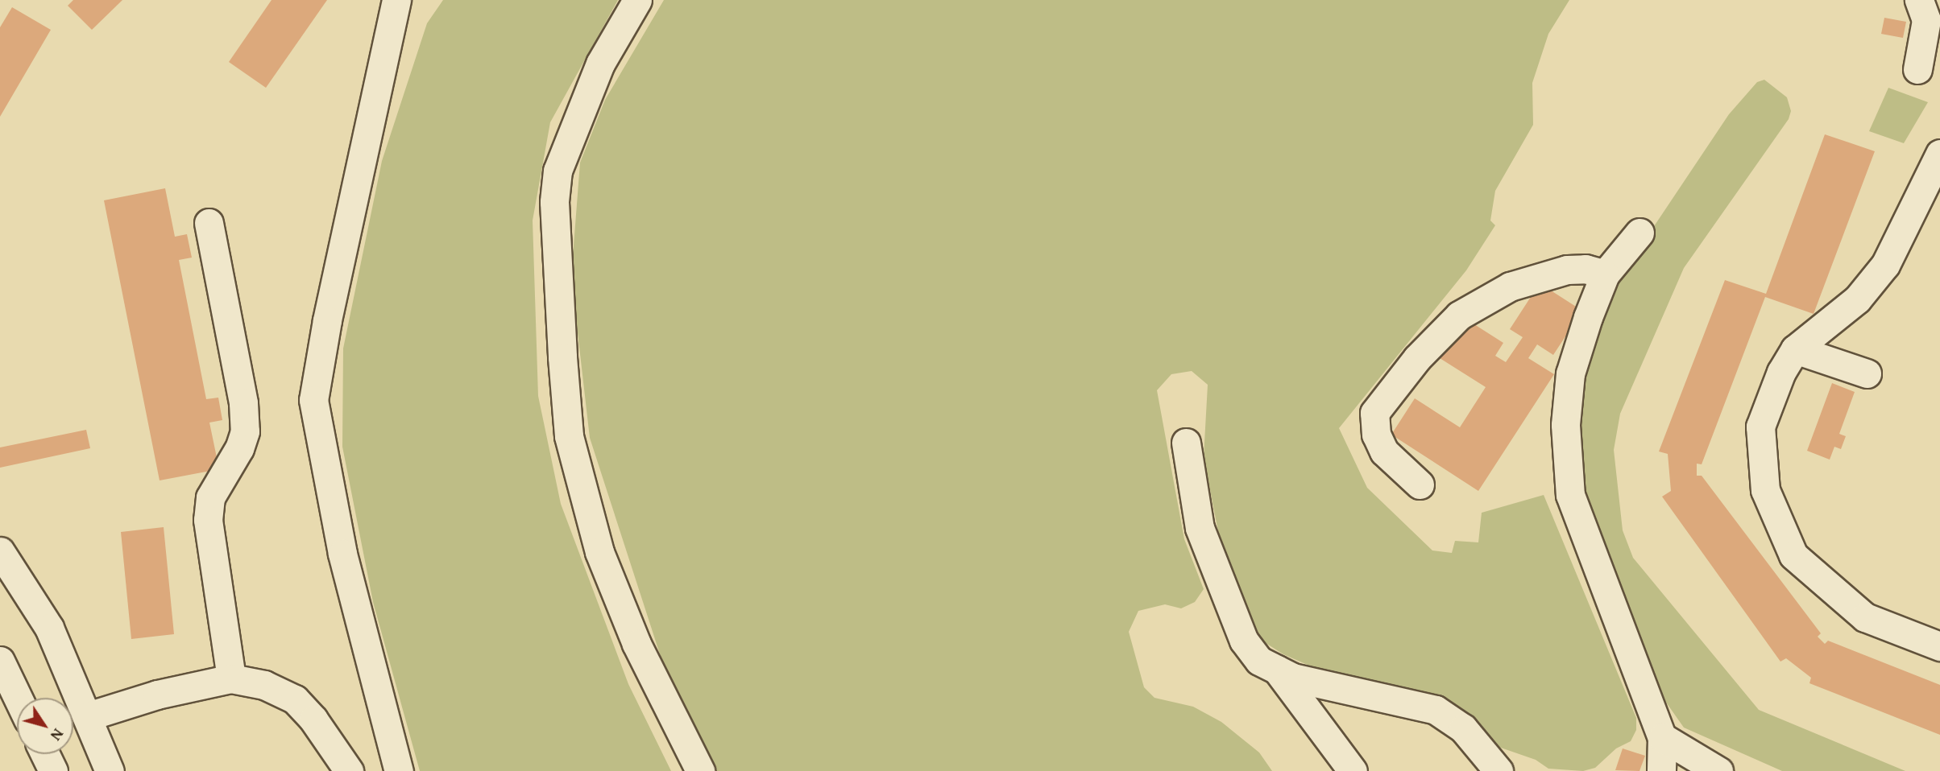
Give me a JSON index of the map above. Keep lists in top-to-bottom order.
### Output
{
  "north": "bottom right"
}
